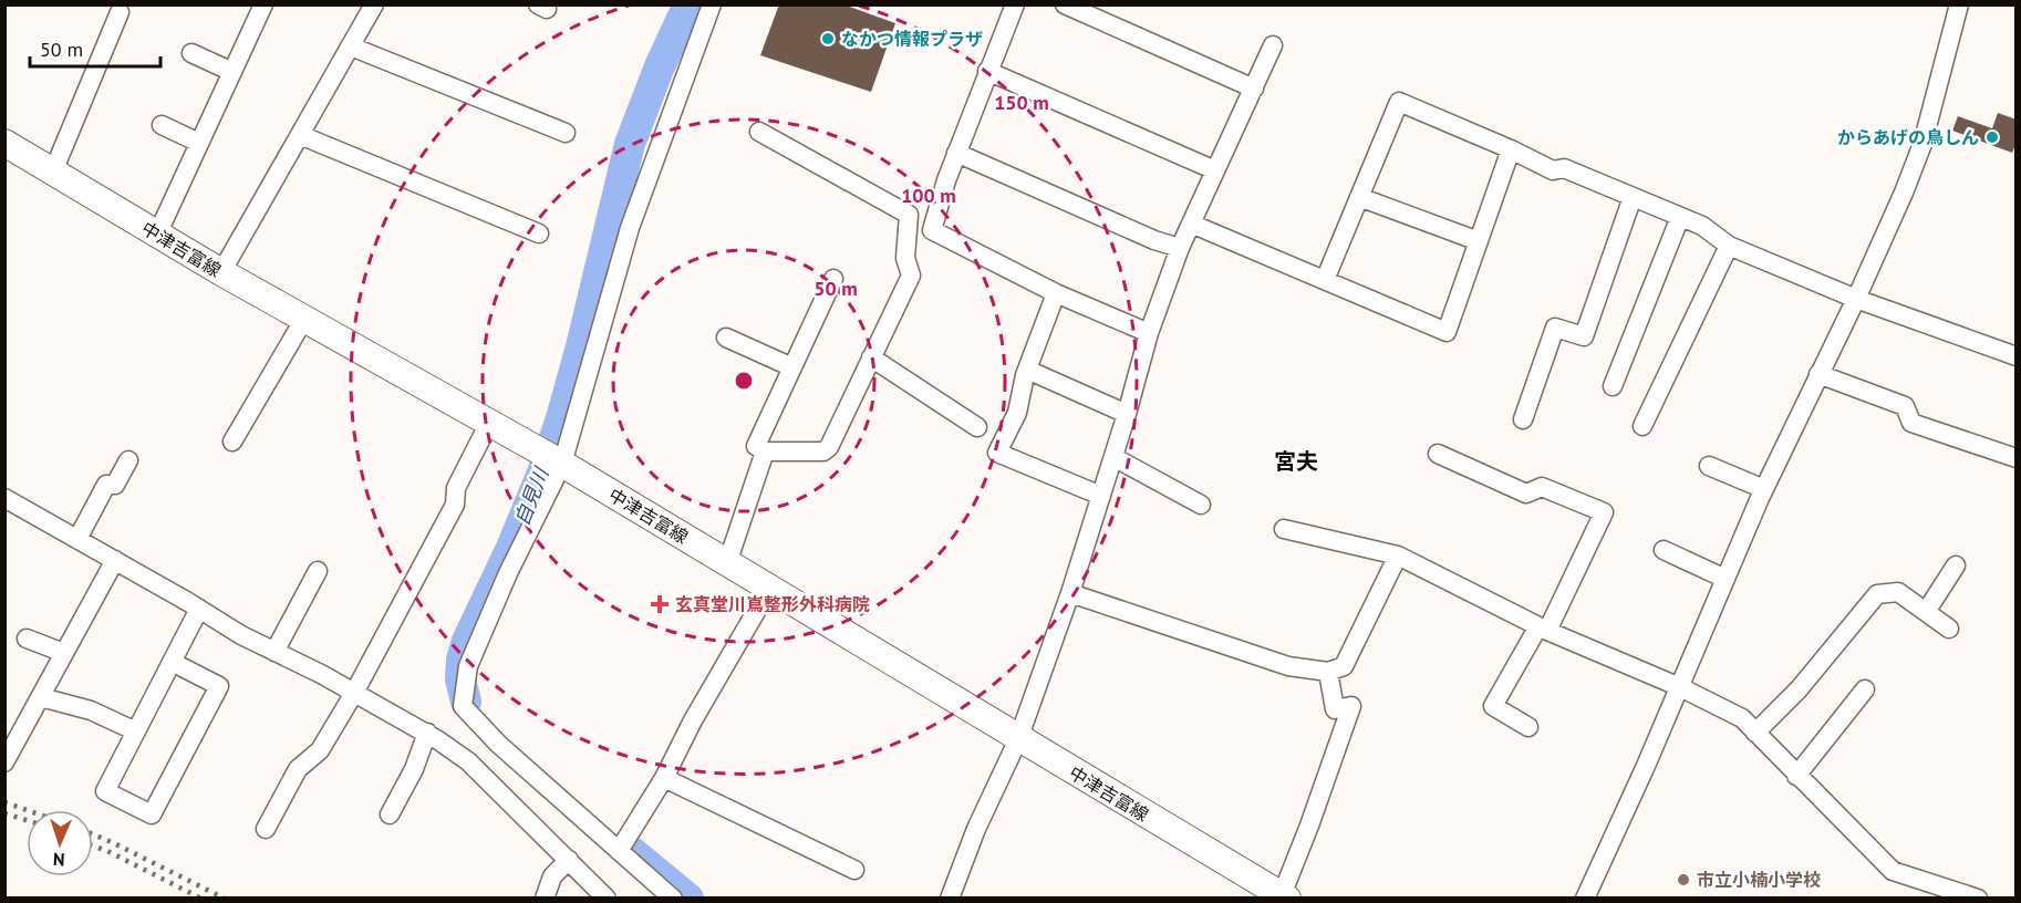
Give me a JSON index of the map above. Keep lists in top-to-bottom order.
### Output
{
  "streets": {
    "main road": ["中津吉富線"]
  },
  "districts": ["宮夫"],
  "water": ["自見川"],
  "places": {
    "other": ["なかつ情報プラザ", "からあげの鳥しん", "市立小楠小学校"],
    "health": ["玄真堂川嶌整形外科病院"]
  },
  "scale_bar": "50 m",
  "north": "bottom",
  "rings": ["150 m", "100 m", "50 m"]
}
